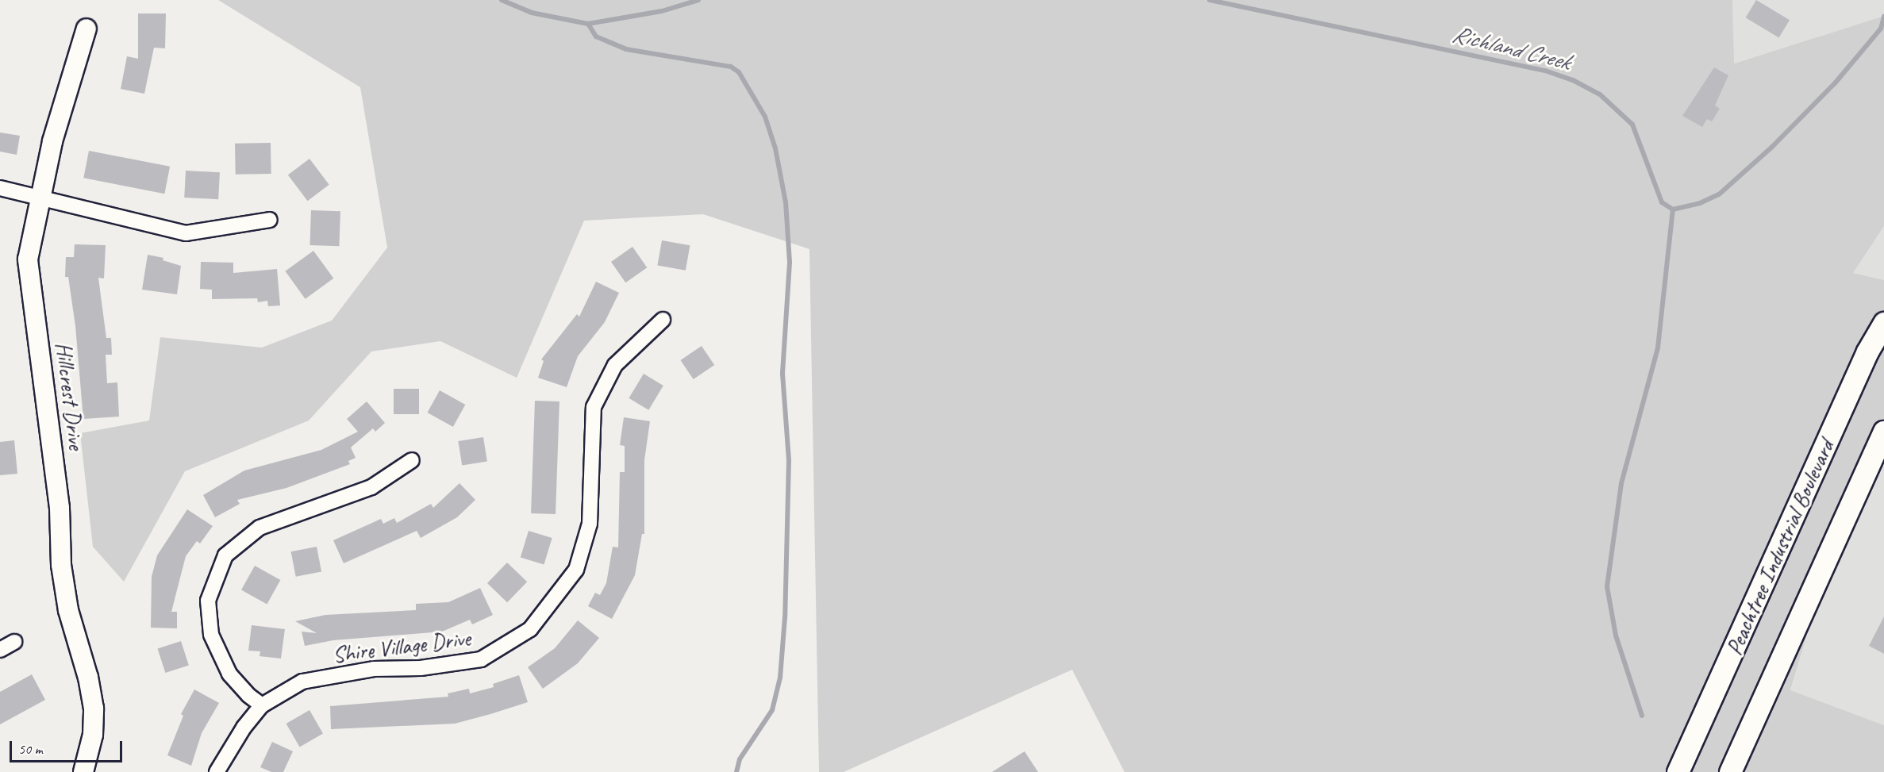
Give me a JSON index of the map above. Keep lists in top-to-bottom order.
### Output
{
  "streets": {
    "main road": ["Peachtree Industrial Boulevard"],
    "street": ["Hillcrest Drive", "Shire Village Drive"]
  },
  "water": ["Richland Creek"],
  "scale_bar": "50 m"
}
